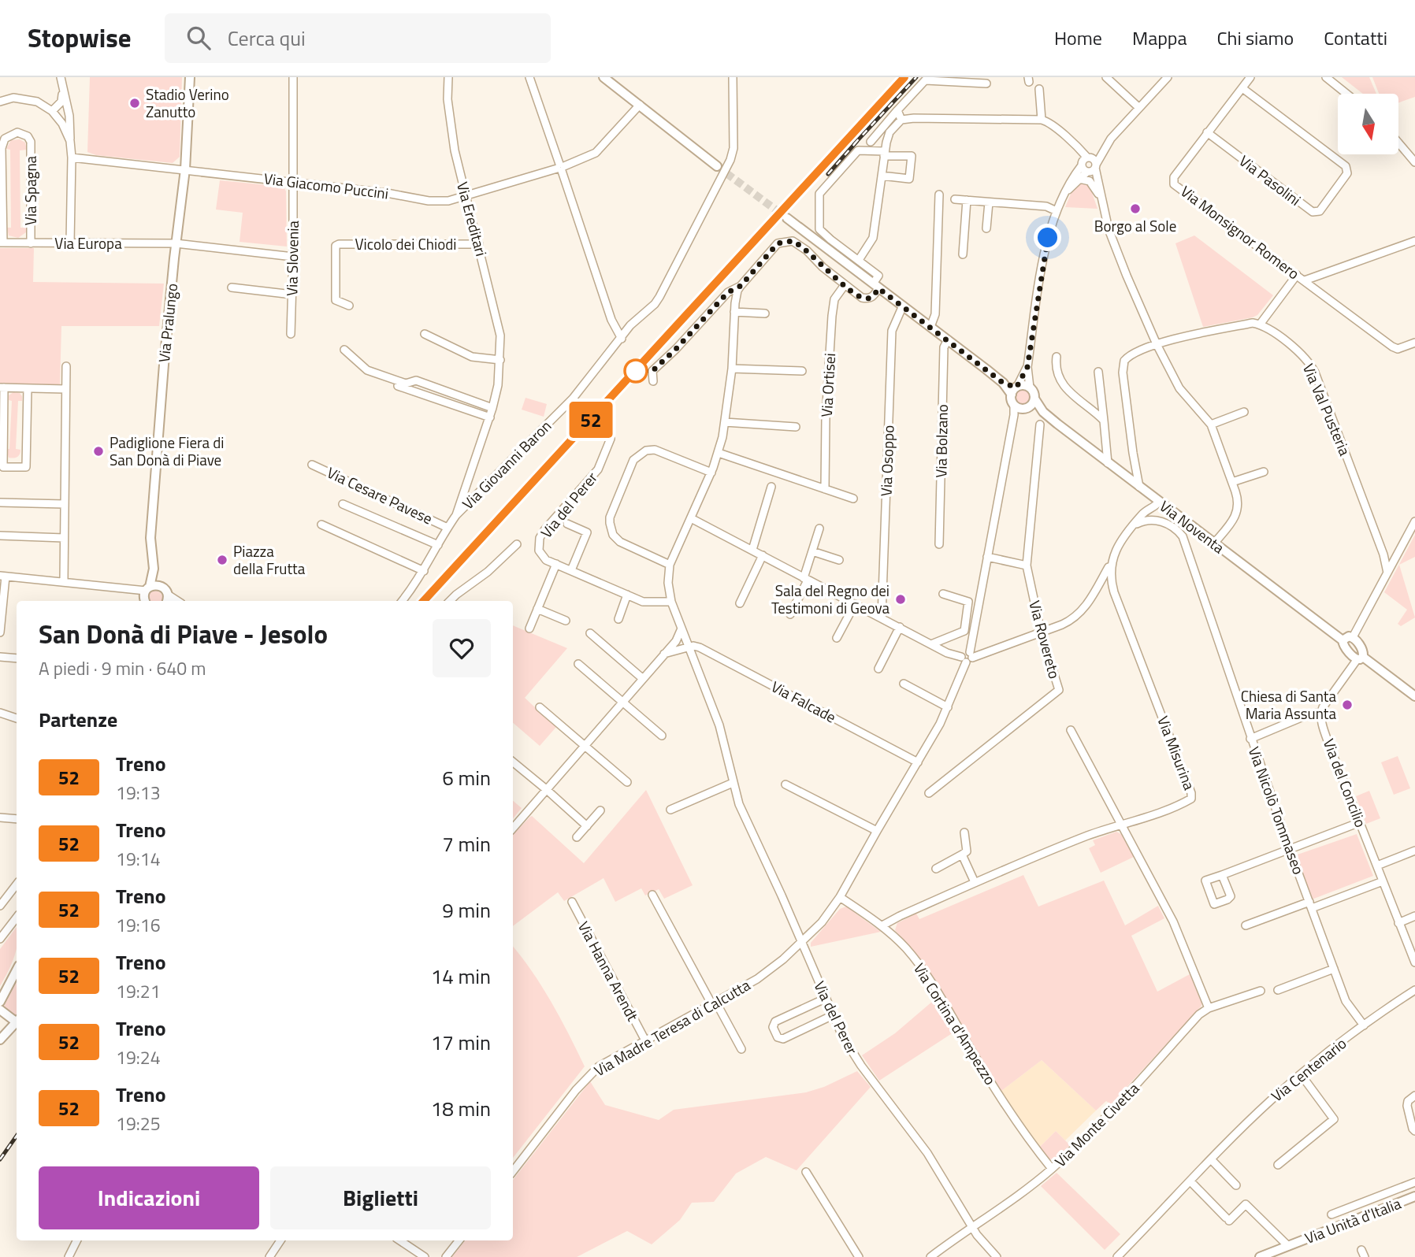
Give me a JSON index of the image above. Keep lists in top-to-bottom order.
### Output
{
  "streets": {
    "street": [
      "Via Pasolini",
      "Via Giacomo Puccini",
      "Via Spagna",
      "Via Ereditari",
      "Via Monsignor Romero",
      "Via Europa",
      "Vicolo dei Chiodi",
      "Via Slovenia",
      "Via Pralungo",
      "Via Ortisei",
      "Via Val Pusteria",
      "Via Bolzano",
      "Via Osoppo",
      "Via Giovanni Baron",
      "Via Cesare Pavese",
      "Via del Perer",
      "Via Noventa",
      "Via Rovereto",
      "Via Falcade",
      "Via Misurina",
      "Via del Concilio",
      "Via Nicolò Tommaseo",
      "Via Hanna Arendt",
      "Via Cortina d'Ampezzo",
      "Via Madre Teresa di Calcutta",
      "Via Centenario",
      "Via Monte Civetta",
      "Via Unità d'Italia"
    ]
  },
  "crossings": [
    ["Via Pasolini", "Via Monsignor Romero"],
    ["Via Giacomo Puccini", "Via Ereditari"],
    ["Via Giacomo Puccini", "Via Slovenia"],
    ["Via Giacomo Puccini", "Via Pralungo"],
    ["Via Spagna", "Via Europa"],
    ["Via Ereditari", "Vicolo dei Chiodi"],
    ["Via Ereditari", "Via Giovanni Baron"],
    ["Via Ereditari", "Via Cesare Pavese"],
    ["Via Europa", "Via Slovenia"],
    ["Via Europa", "Via Pralungo"],
    ["Via Ortisei", "Via del Perer"],
    ["Via del Perer", "Via Falcade"],
    ["Via del Perer", "Via Madre Teresa di Calcutta"],
    ["Via del Perer", "Via Monte Civetta"],
    ["Via Misurina", "Via Cortina d'Ampezzo"],
    ["Via Nicolò Tommaseo", "Via Centenario"],
    ["Via Hanna Arendt", "Via Madre Teresa di Calcutta"],
    ["Via Cortina d'Ampezzo", "Via Monte Civetta"],
    ["Via Centenario", "Via Unità d'Italia"]
  ],
  "places": [
    "Stadio Verino Zanutto",
    "Borgo al Sole",
    "Padiglione Fiera di San Donà di Piave",
    "Piazza della Frutta",
    "Sala del Regno dei Testimoni di Geova",
    "Chiesa di Santa Maria Assunta"
  ],
  "north": "bottom",
  "page": {
    "header": "Stopwise",
    "search": "Cerca qui",
    "nav": [
      "Home",
      "Mappa",
      "Chi siamo",
      "Contatti"
    ],
    "on_map": "52",
    "heading": [
      ["San Donà di Piave - Jesolo", "A piedi · 9 min · 640 m"],
      "Partenze"
    ],
    "list": [
      {
        "mark": "52",
        "name": "Treno",
        "note": "19:13",
        "value": "6 min"
      },
      {
        "mark": "52",
        "name": "Treno",
        "note": "19:14",
        "value": "7 min"
      },
      {
        "mark": "52",
        "name": "Treno",
        "note": "19:16",
        "value": "9 min"
      },
      {
        "mark": "52",
        "name": "Treno",
        "note": "19:21",
        "value": "14 min"
      },
      {
        "mark": "52",
        "name": "Treno",
        "note": "19:24",
        "value": "17 min"
      },
      {
        "mark": "52",
        "name": "Treno",
        "note": "19:25",
        "value": "18 min"
      }
    ],
    "buttons": ["Indicazioni", "Biglietti"]
  }
}
